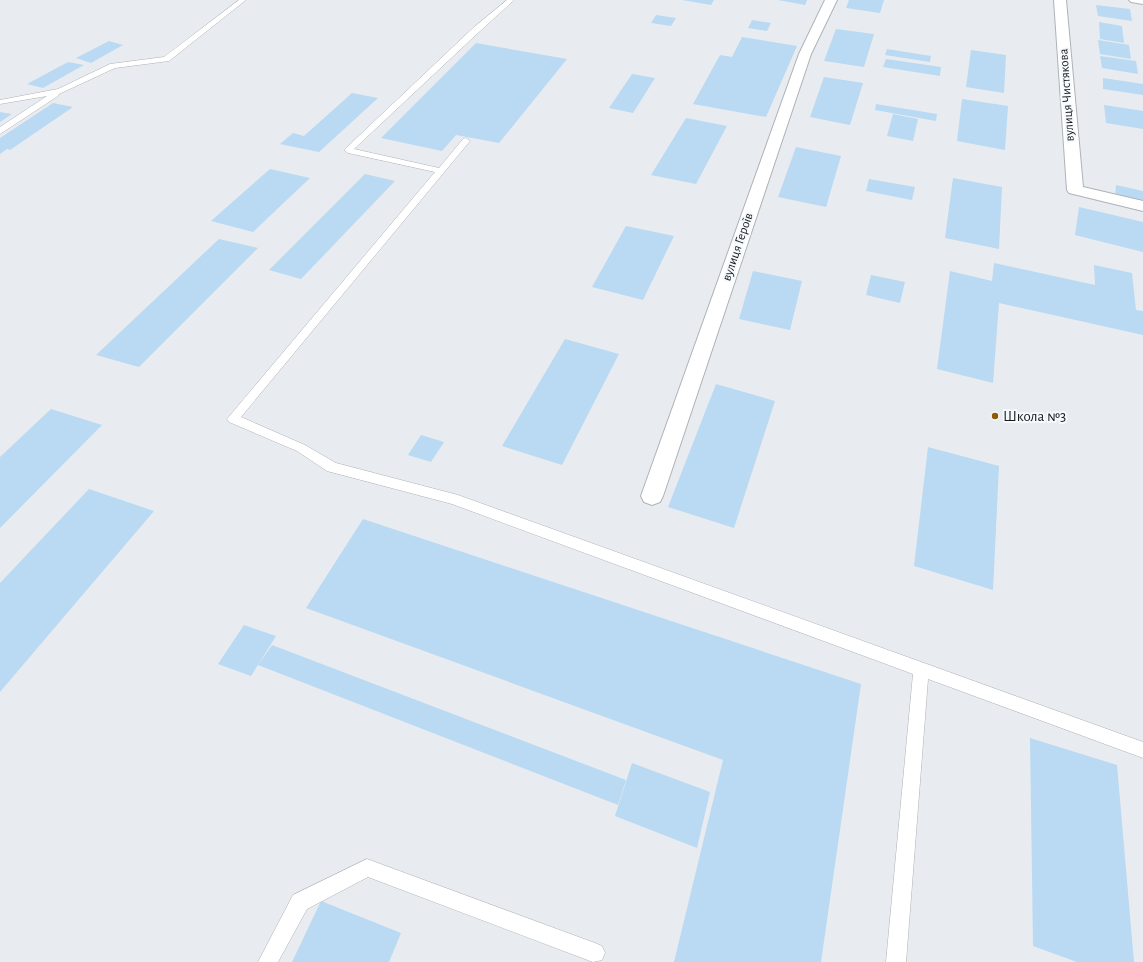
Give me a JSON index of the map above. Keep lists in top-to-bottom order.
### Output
{
  "streets": {
    "street": ["вулиця Чистякова", "вулиця Героїв"]
  },
  "places": ["Школа №3"]
}
